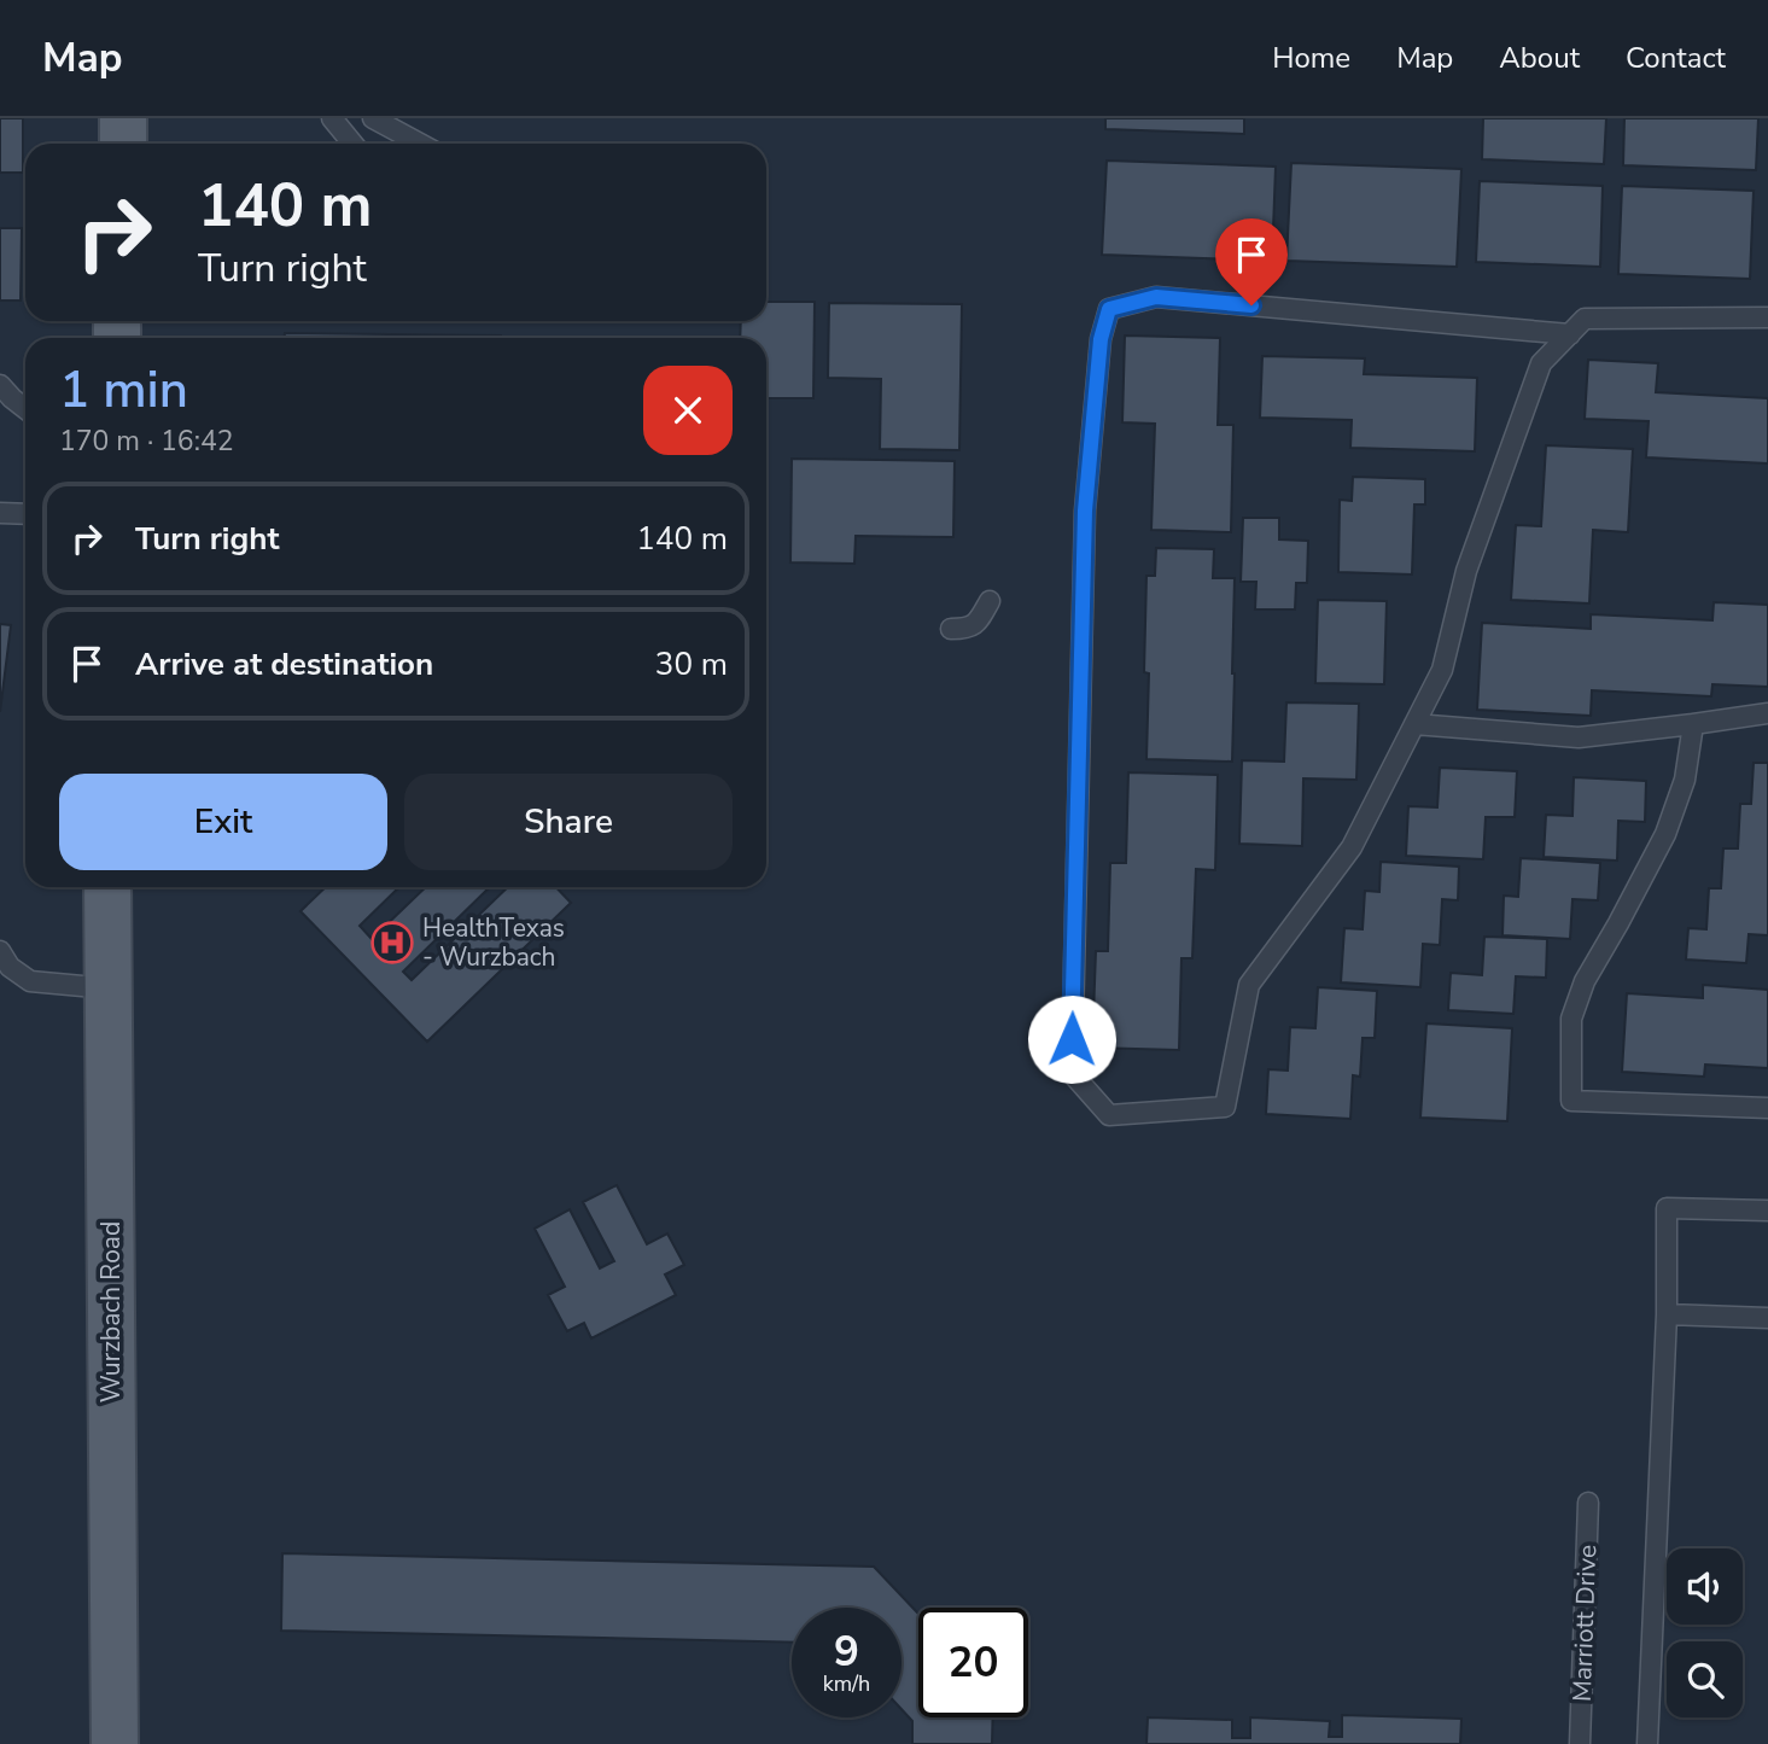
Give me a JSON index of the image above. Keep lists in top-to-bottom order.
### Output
{
  "streets": {
    "main road": ["Wurzbach Road"],
    "lane": ["Marriott Drive"]
  },
  "places": {
    "hospital": ["HealthTexas - Wurzbach"]
  },
  "page": {
    "header": "Map",
    "nav": [
      "Home",
      "Map",
      "About",
      "Contact"
    ],
    "turn": ["140 m", "Turn right"],
    "heading": ["1 min", "170 m · 16:42"],
    "list": [
      {
        "name": "Turn right",
        "value": "140 m"
      },
      {
        "name": "Arrive at destination",
        "value": "30 m"
      }
    ],
    "buttons": ["Exit", "Share"],
    "speed": "9 km/h",
    "limit": "20"
  }
}
